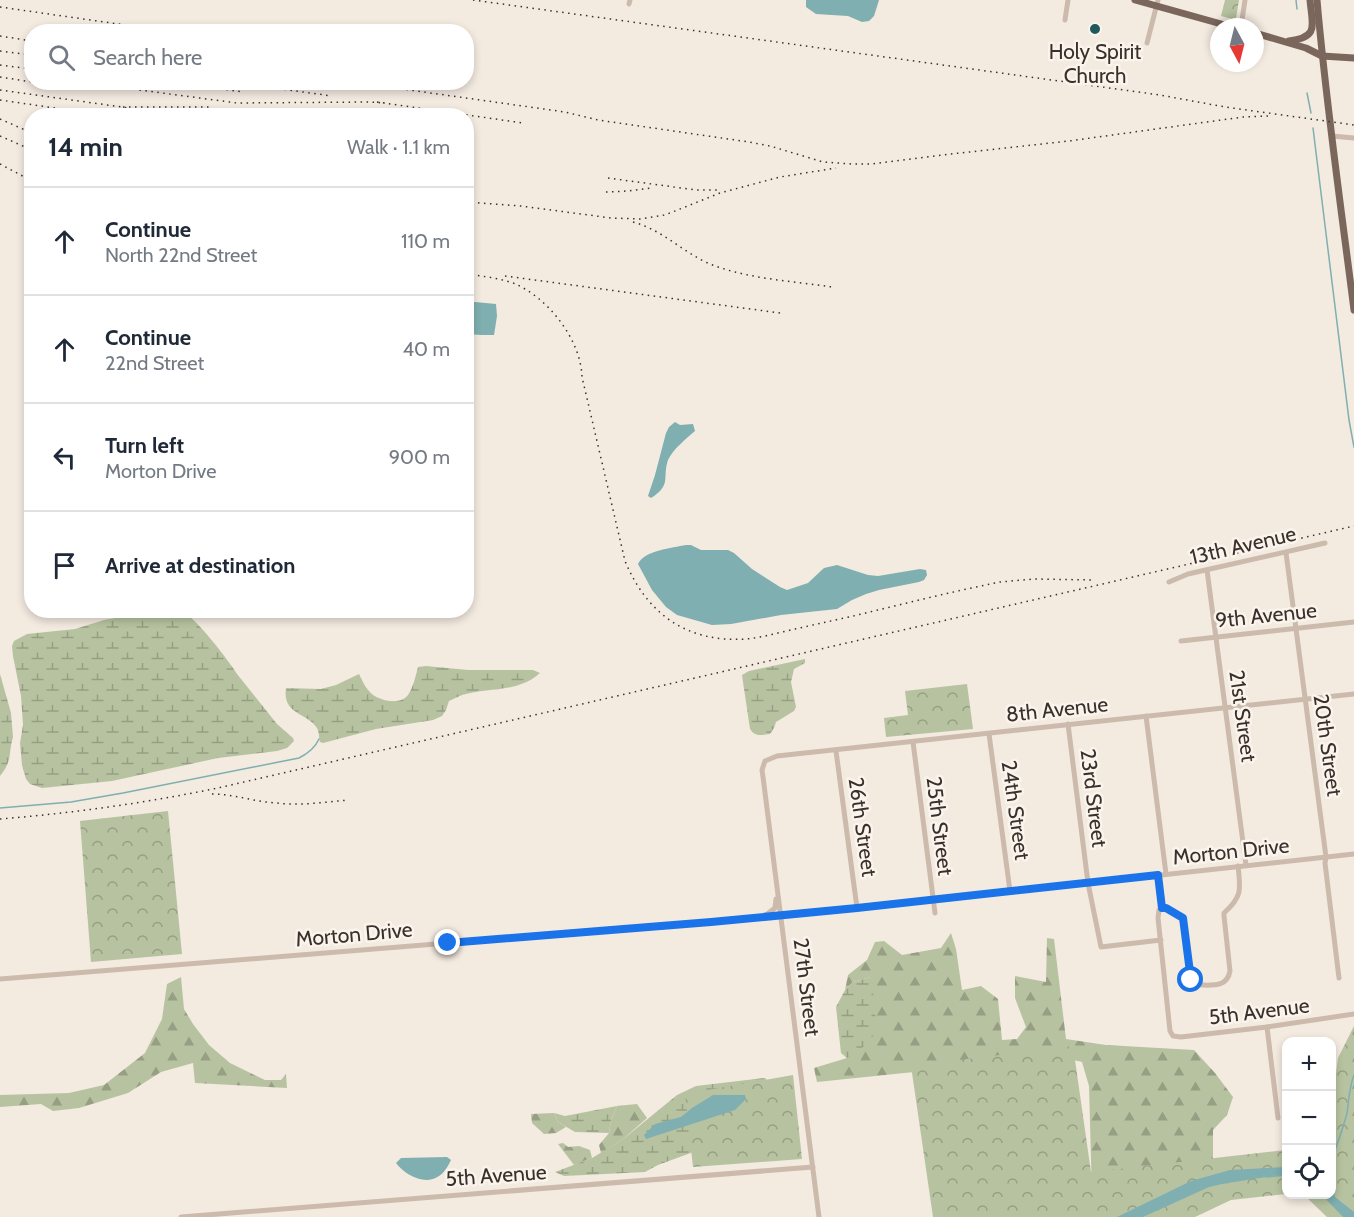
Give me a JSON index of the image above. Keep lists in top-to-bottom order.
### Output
{
  "streets": {
    "street": [
      "13th Avenue",
      "9th Avenue",
      "8th Avenue",
      "21st Street",
      "20th Street",
      "23rd Street",
      "24th Street",
      "25th Street",
      "26th Street",
      "Morton Drive",
      "27th Street",
      "5th Avenue"
    ]
  },
  "crossings": [
    ["13th Avenue", "21st Street"],
    ["13th Avenue", "20th Street"],
    ["9th Avenue", "21st Street"],
    ["9th Avenue", "20th Street"],
    ["8th Avenue", "21st Street"],
    ["8th Avenue", "20th Street"],
    ["8th Avenue", "23rd Street"],
    ["8th Avenue", "24th Street"],
    ["8th Avenue", "25th Street"],
    ["8th Avenue", "26th Street"],
    ["8th Avenue", "27th Street"],
    ["21st Street", "Morton Drive"],
    ["20th Street", "Morton Drive"],
    ["23rd Street", "Morton Drive"],
    ["23rd Street", "5th Avenue"],
    ["24th Street", "Morton Drive"],
    ["25th Street", "Morton Drive"],
    ["26th Street", "Morton Drive"],
    ["Morton Drive", "27th Street"],
    ["27th Street", "5th Avenue"]
  ],
  "places": ["Holy Spirit Church"],
  "north": "bottom",
  "page": {
    "search": "Search here",
    "heading": ["14 min", "Walk · 1.1 km"],
    "list": [
      ["Continue", "North 22nd Street", "110 m"],
      ["Continue", "22nd Street", "40 m"],
      ["Turn left", "Morton Drive", "900 m"],
      "Arrive at destination"
    ],
    "map_buttons": ["+", "−"]
  }
}
